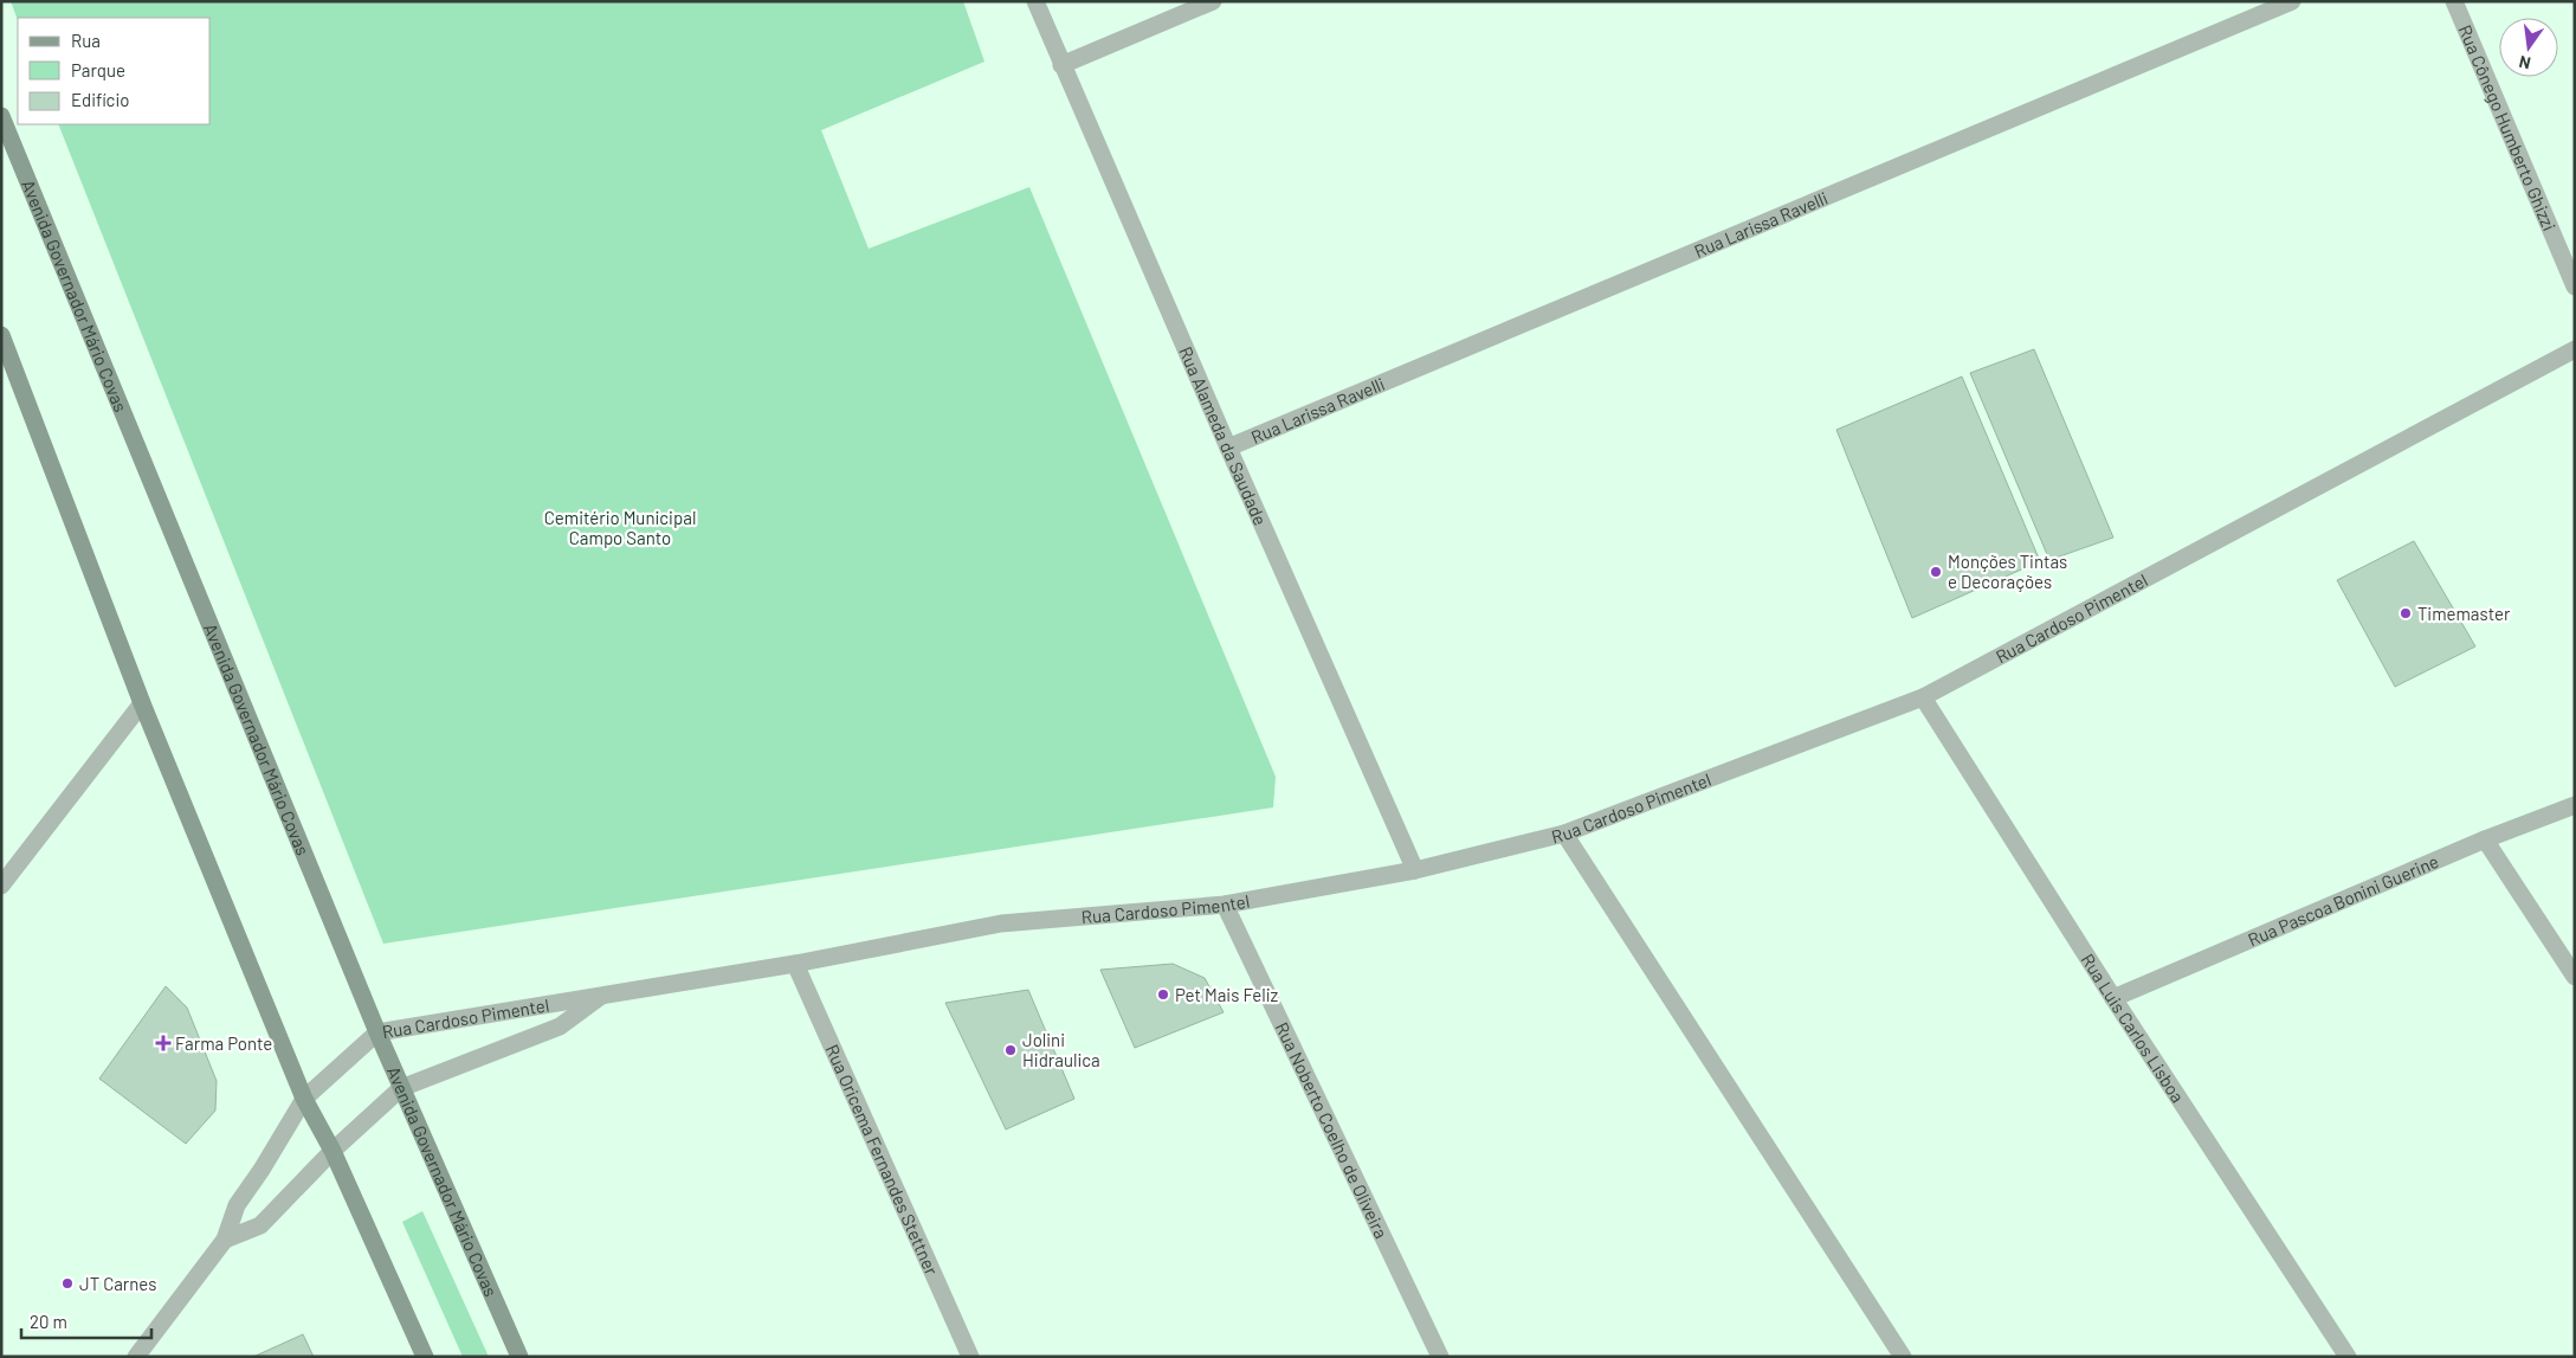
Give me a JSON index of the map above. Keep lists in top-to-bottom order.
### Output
{
  "streets": {
    "main road": ["Avenida Governador Mário Covas"],
    "street": [
      "Rua Cônego Humberto Ghizzi",
      "Rua Larissa Ravelli",
      "Rua Alameda da Saudade",
      "Rua Cardoso Pimentel",
      "Rua Pascoa Bonini Guerine",
      "Rua Luis Carlos Lisboa",
      "Rua Noberto Coelho de Oliveira",
      "Rua Oricema Fernandes Stettner"
    ]
  },
  "crossings": [
    ["Rua Larissa Ravelli", "Rua Alameda da Saudade"],
    ["Avenida Governador Mário Covas", "Rua Cardoso Pimentel"],
    ["Rua Alameda da Saudade", "Rua Cardoso Pimentel"],
    ["Rua Cardoso Pimentel", "Rua Luis Carlos Lisboa"],
    ["Rua Cardoso Pimentel", "Rua Noberto Coelho de Oliveira"],
    ["Rua Cardoso Pimentel", "Rua Oricema Fernandes Stettner"],
    ["Rua Pascoa Bonini Guerine", "Rua Luis Carlos Lisboa"]
  ],
  "parks": ["Cemitério Municipal Campo Santo"],
  "places": {
    "other": [
      "Monções Tintas e Decorações",
      "Timemaster",
      "Pet Mais Feliz",
      "Jolini Hidraulica",
      "JT Carnes"
    ],
    "health": ["Farma Ponte"]
  },
  "legend": ["Rua", "Parque", "Edifício"],
  "scale_bar": "20 m",
  "north": "bottom"
}
